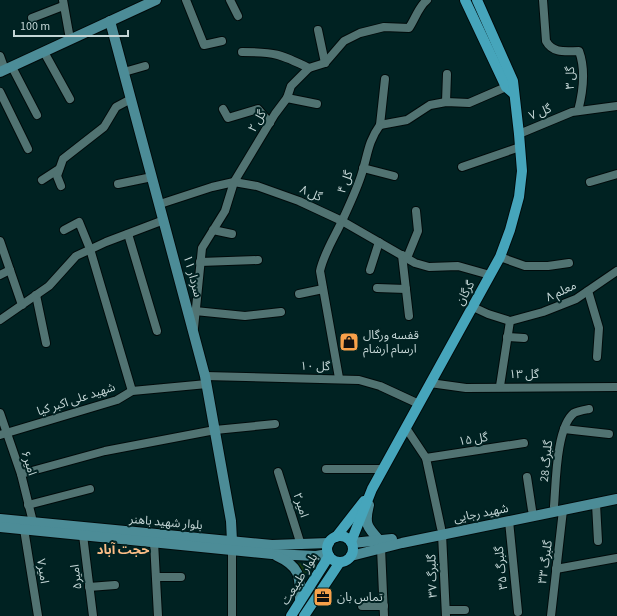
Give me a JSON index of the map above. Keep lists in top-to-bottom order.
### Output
{
  "streets": {
    "main road": [
      "سردار ۱۱",
      "گرگان",
      "شهید رجایی",
      "بلوار شهید باهنر",
      "بلوار طبیعت"
    ],
    "street": [
      "گل ۳",
      "گل ۷",
      "گل ۲",
      "گل ۴",
      "گل ۸",
      "معلم ۸",
      "گل ۱۰",
      "گل ۱۳",
      "شهید علی اکبر کیا",
      "گل ۱۵",
      "گلبرگ 28",
      "امیر۶",
      "امیر۲",
      "گلبرگ ۳۳",
      "گلبرگ ۳۵",
      "امیر۷",
      "گلبرگ ۳۷",
      "امیر۵"
    ]
  },
  "crossings": [
    ["گل ۳", "گل ۷"],
    ["گل ۷", "گرگان"],
    ["گل ۲", "گل ۸"],
    ["گل ۲", "سردار ۱۱"],
    ["گل ۴", "گل ۸"],
    ["گل ۴", "گل ۱۰"],
    ["گل ۸", "سردار ۱۱"],
    ["گل ۸", "گرگان"],
    ["سردار ۱۱", "گل ۱۰"],
    ["سردار ۱۱", "شهید علی اکبر کیا"],
    ["سردار ۱۱", "بلوار شهید باهنر"],
    ["گرگان", "گل ۱۰"],
    ["گرگان", "گل ۱۳"],
    ["گل ۱۰", "شهید علی اکبر کیا"],
    ["شهید علی اکبر کیا", "امیر۶"],
    ["گل ۱۵", "گلبرگ ۳۷"],
    ["گلبرگ 28", "شهید رجایی"],
    ["امیر۶", "بلوار شهید باهنر"],
    ["امیر۲", "بلوار شهید باهنر"],
    ["شهید رجایی", "بلوار شهید باهنر"],
    ["شهید رجایی", "گلبرگ ۳۳"],
    ["شهید رجایی", "گلبرگ ۳۵"],
    ["شهید رجایی", "گلبرگ ۳۷"],
    ["شهید رجایی", "بلوار طبیعت"],
    ["بلوار شهید باهنر", "امیر۷"],
    ["بلوار شهید باهنر", "امیر۵"],
    ["بلوار شهید باهنر", "بلوار طبیعت"]
  ],
  "districts": ["حجت آباد"],
  "places": {
    "shop": ["قفسه ورگال ارسام ارشام"],
    "office": ["تماس بان"]
  },
  "scale_bar": "100 m"
}
